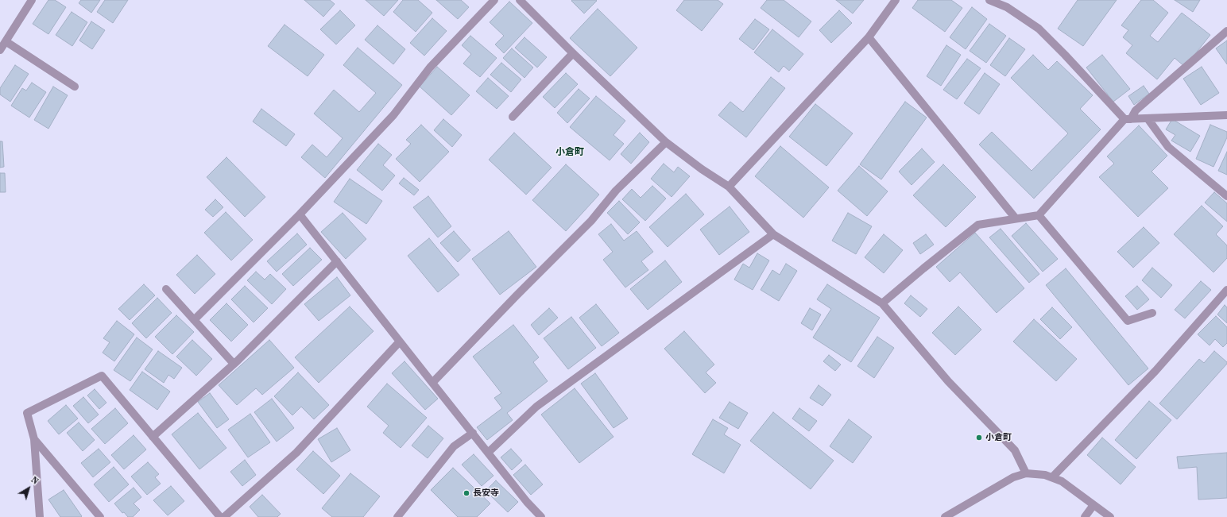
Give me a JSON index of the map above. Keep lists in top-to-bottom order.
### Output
{
  "districts": ["小倉町"],
  "places": ["小倉町", "長安寺"],
  "north": "top right"
}
